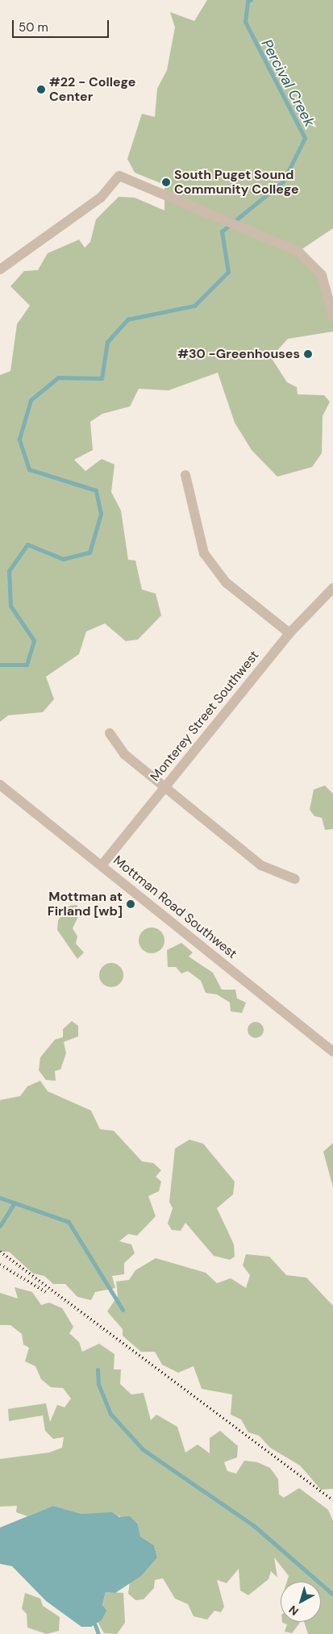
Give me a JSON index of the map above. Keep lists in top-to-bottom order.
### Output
{
  "streets": {
    "street": ["Monterey Street Southwest", "Mottman Road Southwest"]
  },
  "crossings": [
    ["Monterey Street Southwest", "Mottman Road Southwest"]
  ],
  "water": ["Percival Creek"],
  "places": [
    "#22 - College Center",
    "South Puget Sound Community College",
    "#30 -Greenhouses",
    "Mottman at Firland [wb]"
  ],
  "scale_bar": "50 m",
  "north": "bottom left"
}
